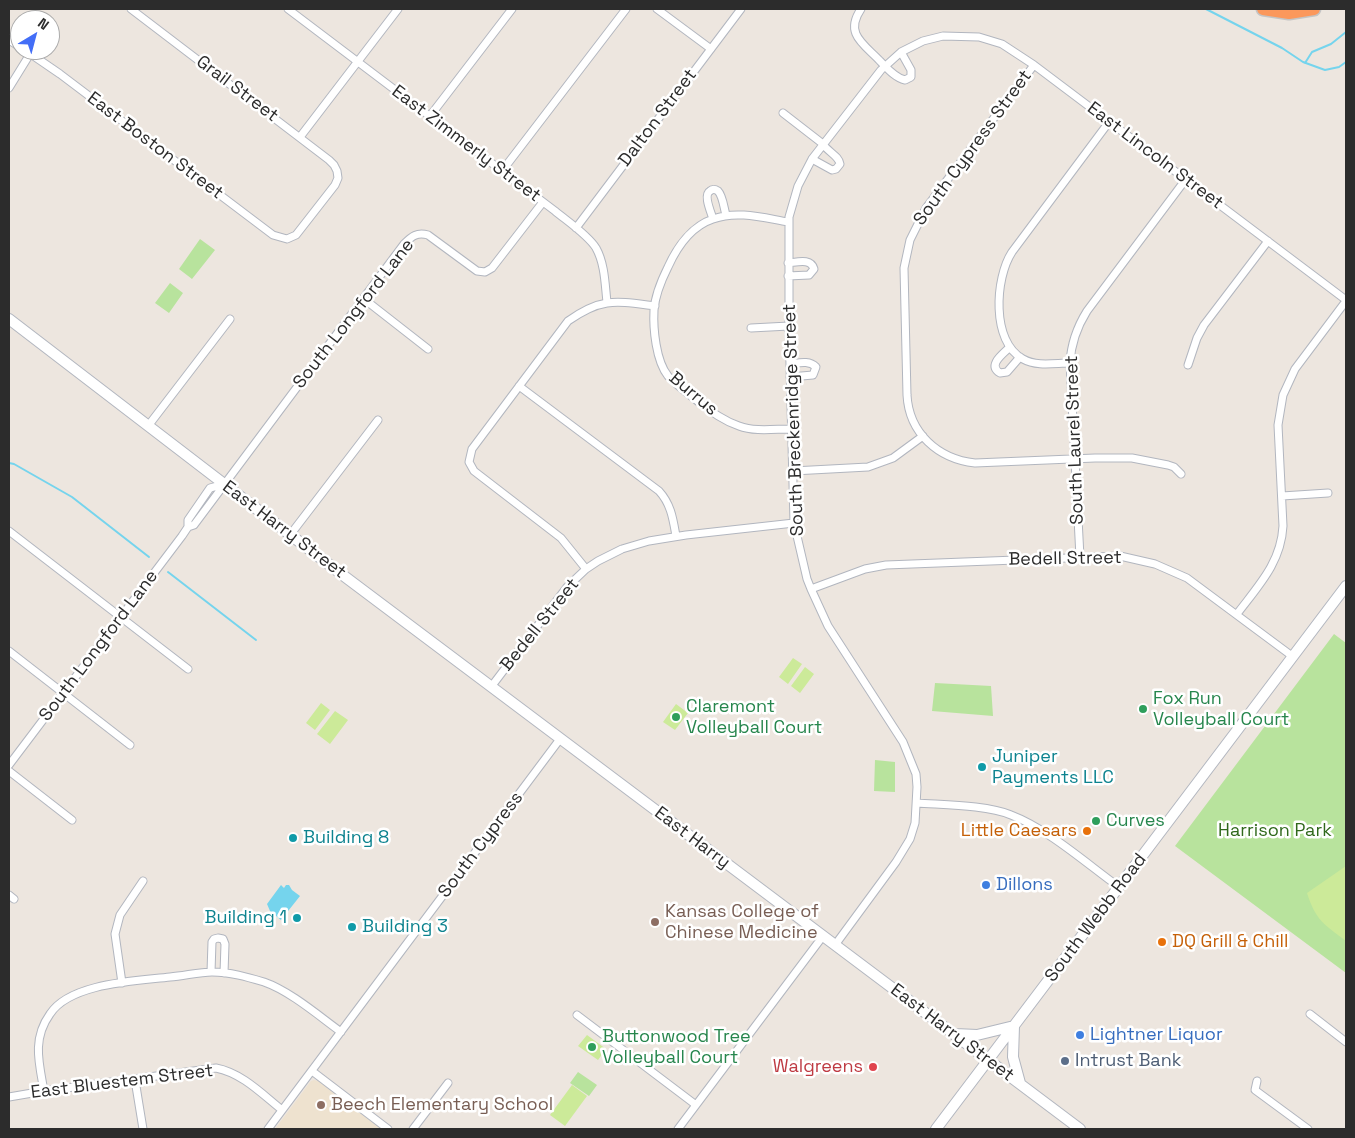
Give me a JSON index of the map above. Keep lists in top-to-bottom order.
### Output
{
  "streets": {
    "main road": ["East Harry Street", "East Harry", "South Webb Road"],
    "street": [
      "Grail Street",
      "Dalton Street",
      "East Zimmerly Street",
      "East Boston Street",
      "South Cypress Street",
      "East Lincoln Street",
      "South Longford Lane",
      "Burrus",
      "South Breckenridge Street",
      "South Laurel Street",
      "Bedell Street",
      "South Cypress",
      "East Bluestem Street"
    ]
  },
  "crossings": [
    ["Grail Street", "East Boston Street"],
    ["Dalton Street", "East Zimmerly Street"],
    ["East Zimmerly Street", "South Longford Lane"],
    ["South Cypress Street", "East Lincoln Street"],
    ["East Lincoln Street", "South Breckenridge Street"],
    ["East Lincoln Street", "South Laurel Street"],
    ["South Longford Lane", "East Harry Street"],
    ["Burrus", "South Breckenridge Street"],
    ["South Breckenridge Street", "East Harry Street"],
    ["South Breckenridge Street", "Bedell Street"],
    ["South Laurel Street", "Bedell Street"],
    ["East Harry Street", "Bedell Street"],
    ["East Harry Street", "East Harry"],
    ["East Harry Street", "South Cypress"],
    ["East Harry Street", "South Webb Road"],
    ["Bedell Street", "South Webb Road"],
    ["East Harry", "South Cypress"]
  ],
  "parks": ["Harrison Park"],
  "places": [
    "Fox Run Volleyball Court",
    "Claremont Volleyball Court",
    "Juniper Payments LLC",
    "Curves",
    "Little Caesars",
    "Building 8",
    "Dillons",
    "Building 1",
    "Kansas College of Chinese Medicine",
    "Building 3",
    "DQ Grill & Chill",
    "Lightner Liquor",
    "Buttonwood Tree Volleyball Court",
    "Intrust Bank",
    "Walgreens",
    "Beech Elementary School"
  ],
  "north": "top right"
}
